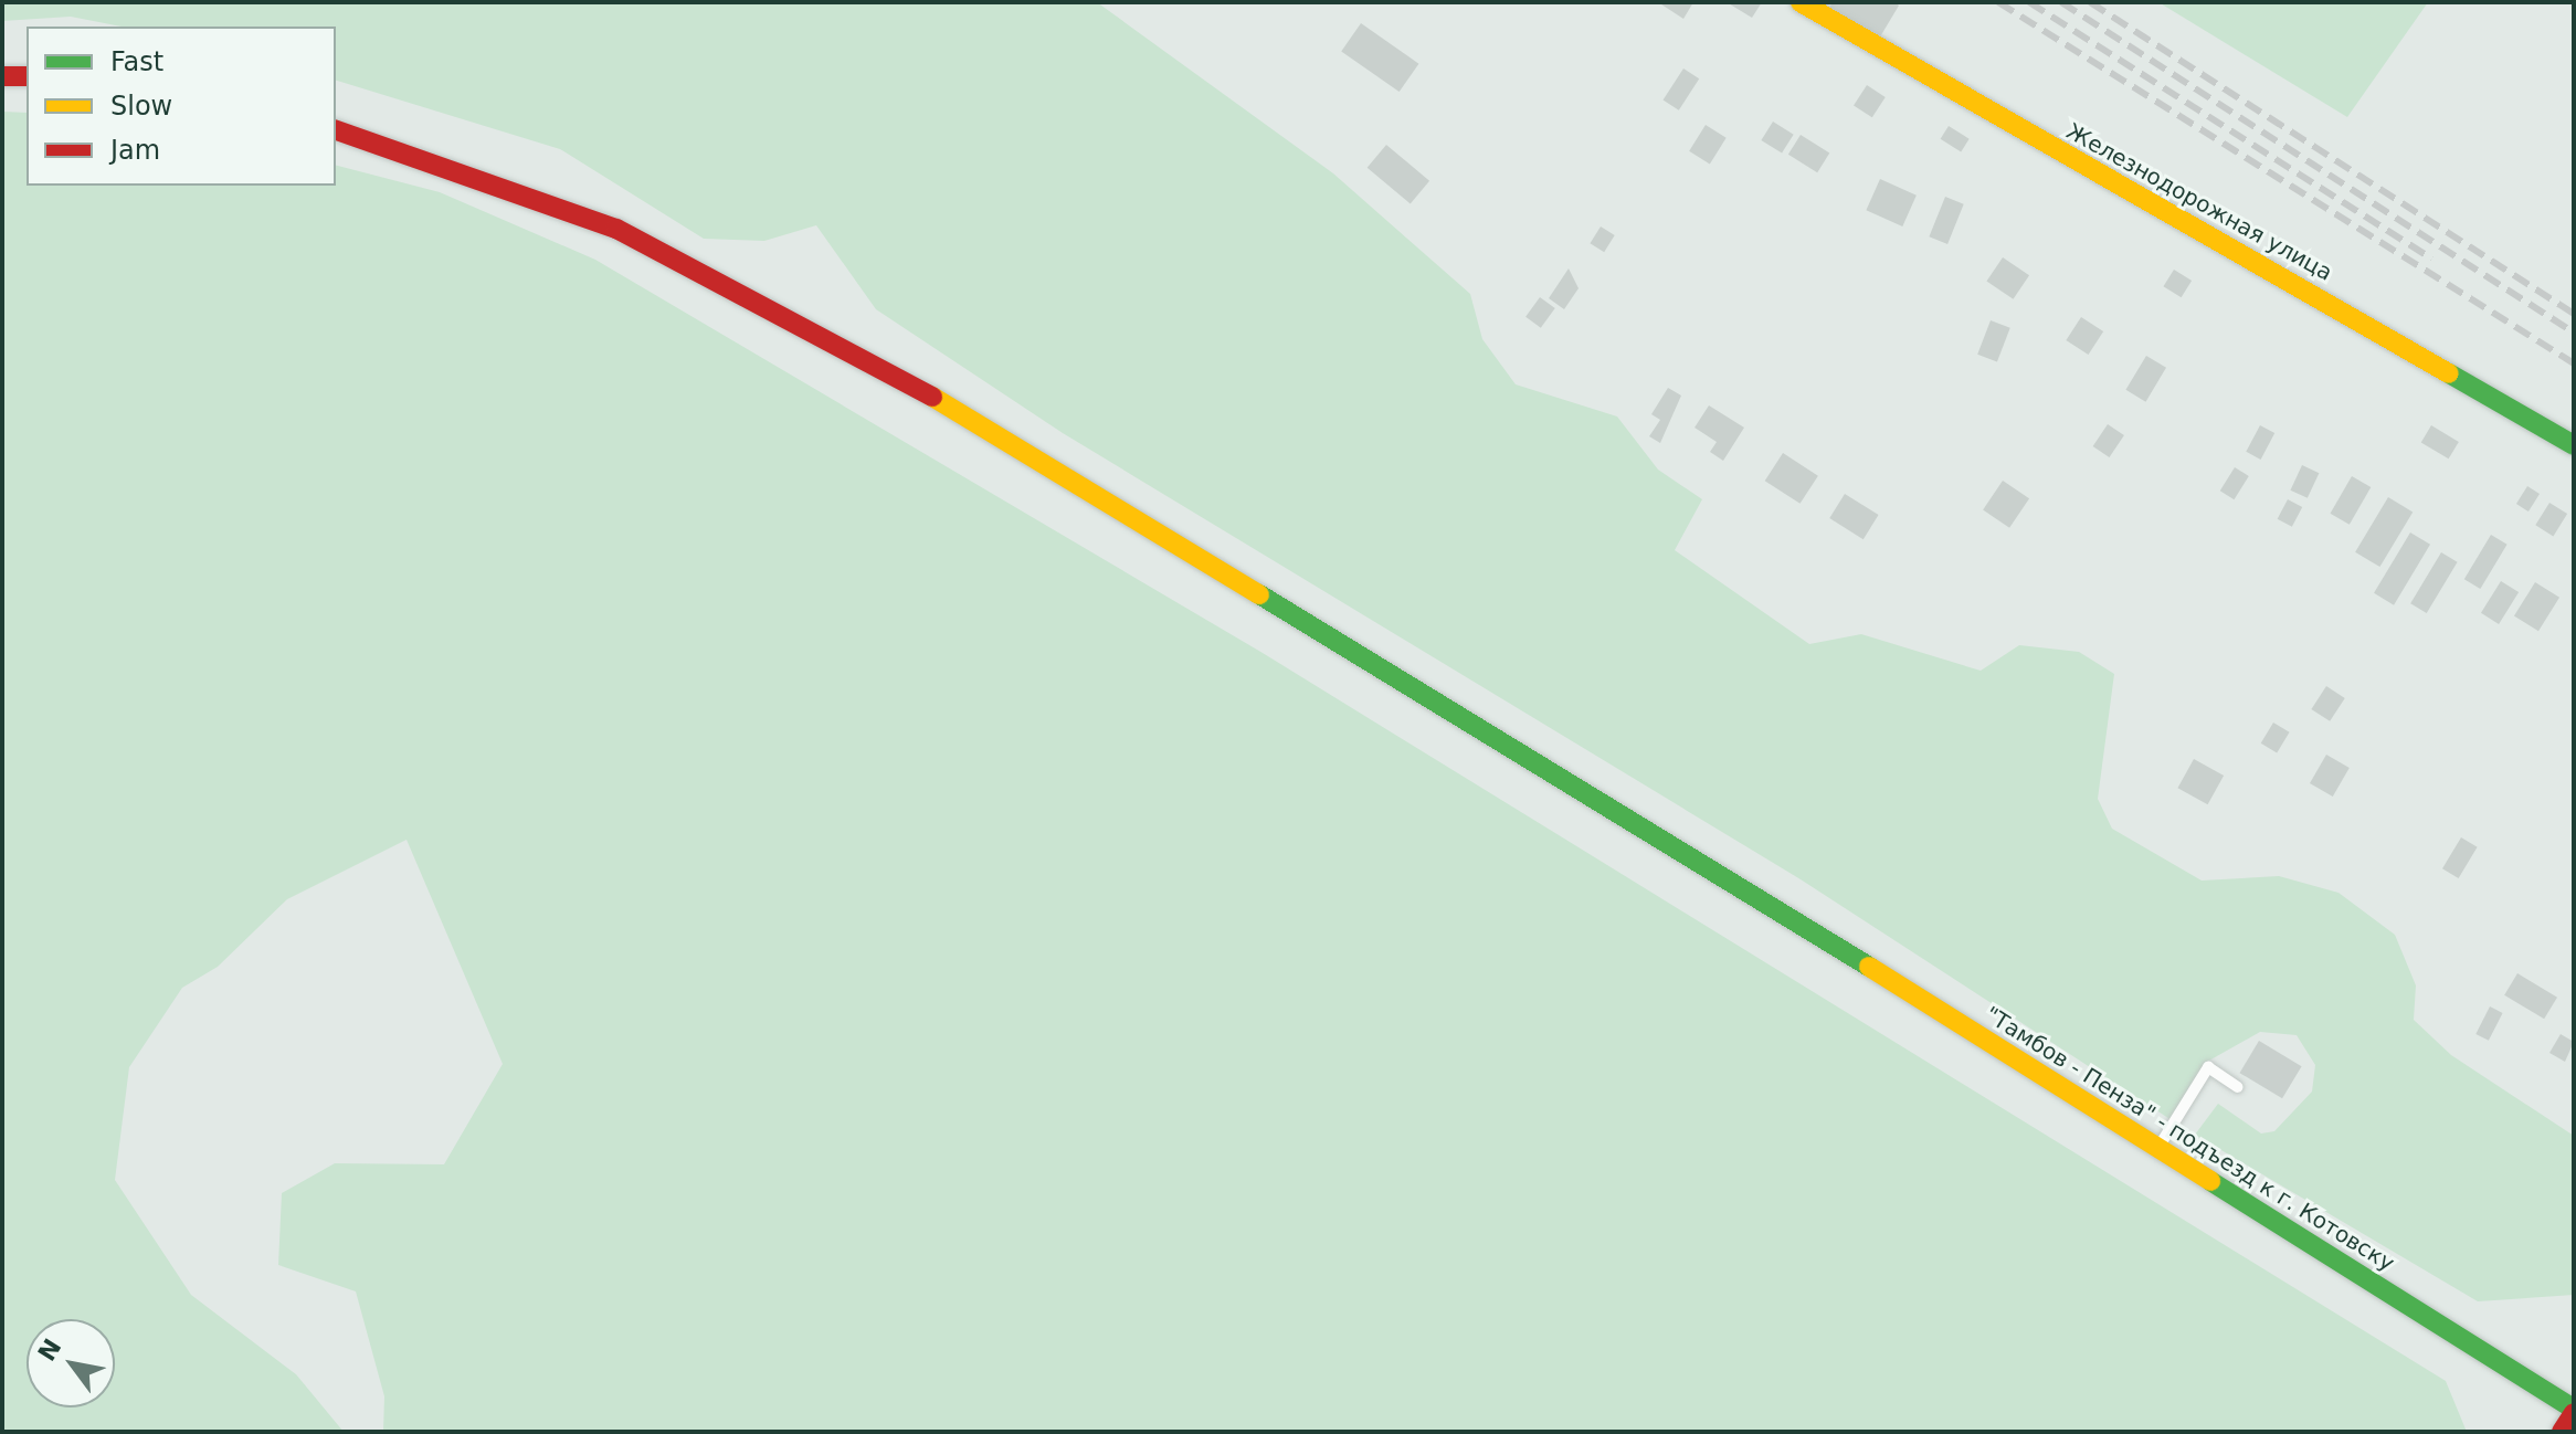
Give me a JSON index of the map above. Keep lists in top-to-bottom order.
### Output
{
  "streets": {
    "main road": ["Железнодорожная улица", "\"Тамбов - Пенза\" - подъезд к г. Котовску"]
  },
  "legend": ["Fast", "Slow", "Jam"],
  "north": "top left"
}
